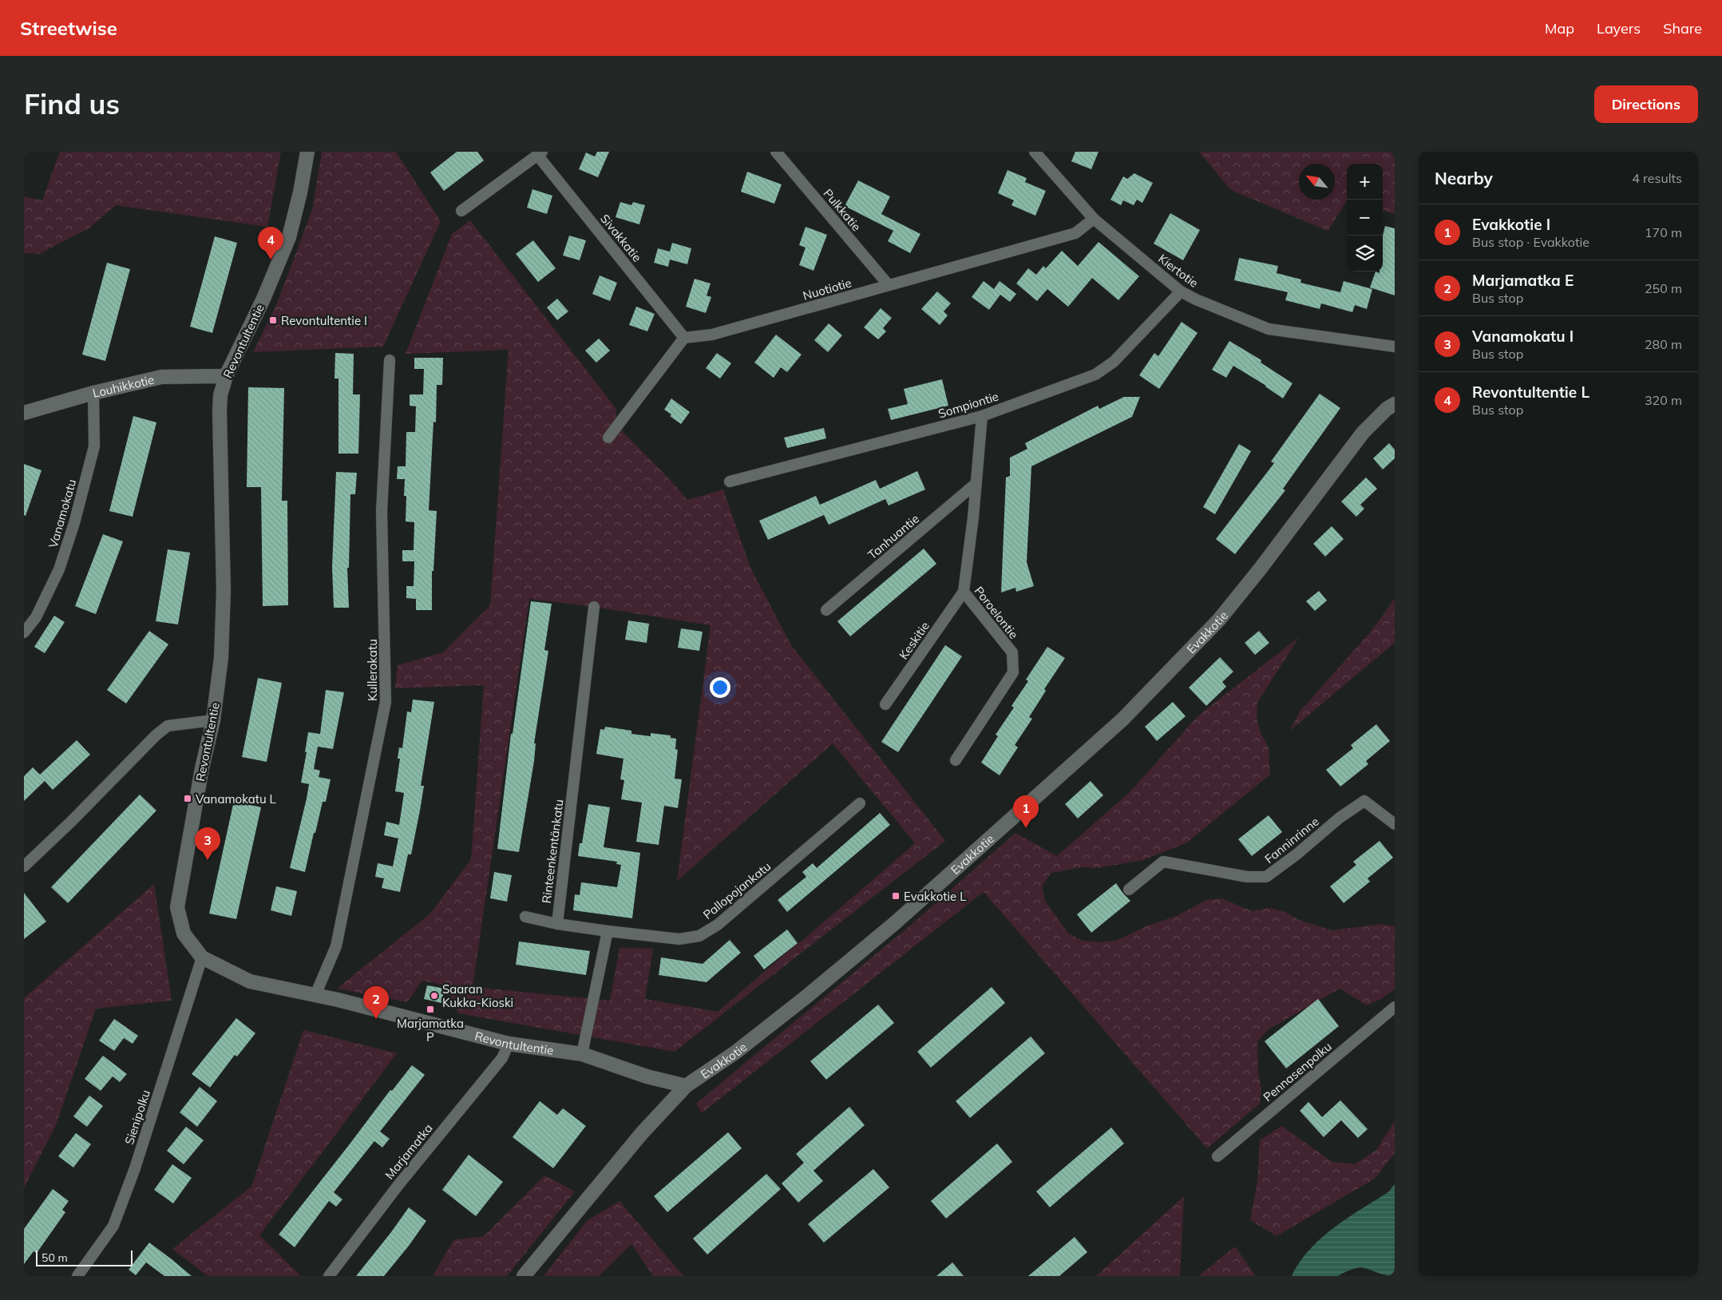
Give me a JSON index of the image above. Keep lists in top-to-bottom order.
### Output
{
  "streets": {
    "street": [
      "Pulkkatie",
      "Sivakkatie",
      "Kiertotie",
      "Nuotiotie",
      "Revontultentie",
      "Louhikkotie",
      "Sompiontie",
      "Vanamokatu",
      "Tanhuantie",
      "Poroelontie",
      "Evakkotie",
      "Keskitie",
      "Kullerokatu",
      "Fanninrinne",
      "Rinteenkentänkatu",
      "Pallopojankatu",
      "Pennasenpolku",
      "Sienipolku",
      "Marjamatka"
    ]
  },
  "crossings": [
    ["Pulkkatie", "Nuotiotie"],
    ["Sivakkatie", "Nuotiotie"],
    ["Kiertotie", "Nuotiotie"],
    ["Kiertotie", "Sompiontie"],
    ["Revontultentie", "Louhikkotie"],
    ["Revontultentie", "Evakkotie"],
    ["Revontultentie", "Kullerokatu"],
    ["Revontultentie", "Sienipolku"],
    ["Revontultentie", "Marjamatka"],
    ["Louhikkotie", "Vanamokatu"],
    ["Sompiontie", "Poroelontie"],
    ["Tanhuantie", "Poroelontie"],
    ["Poroelontie", "Keskitie"]
  ],
  "places": {
    "transit": [
      "Revontultentie I",
      "Vanamokatu L",
      "Evakkotie L",
      "Marjamatka P"
    ],
    "other": ["Saaran Kukka-Kioski"]
  },
  "scale_bar": "50 m",
  "north": "top left",
  "page": {
    "header": "Streetwise",
    "nav": ["Map", "Layers", "Share"],
    "buttons": "Directions",
    "title": "Find us",
    "heading": ["Nearby", "4 results"],
    "map_buttons": ["+", "−"],
    "list": [
      {
        "mark": "1",
        "name": "Evakkotie I",
        "note": "Bus stop · Evakkotie",
        "value": "170 m"
      },
      {
        "mark": "2",
        "name": "Marjamatka E",
        "note": "Bus stop",
        "value": "250 m"
      },
      {
        "mark": "3",
        "name": "Vanamokatu I",
        "note": "Bus stop",
        "value": "280 m"
      },
      {
        "mark": "4",
        "name": "Revontultentie L",
        "note": "Bus stop",
        "value": "320 m"
      }
    ],
    "pins": [
      "4",
      "1",
      "3",
      "2"
    ],
    "scale": "50 m"
  }
}
